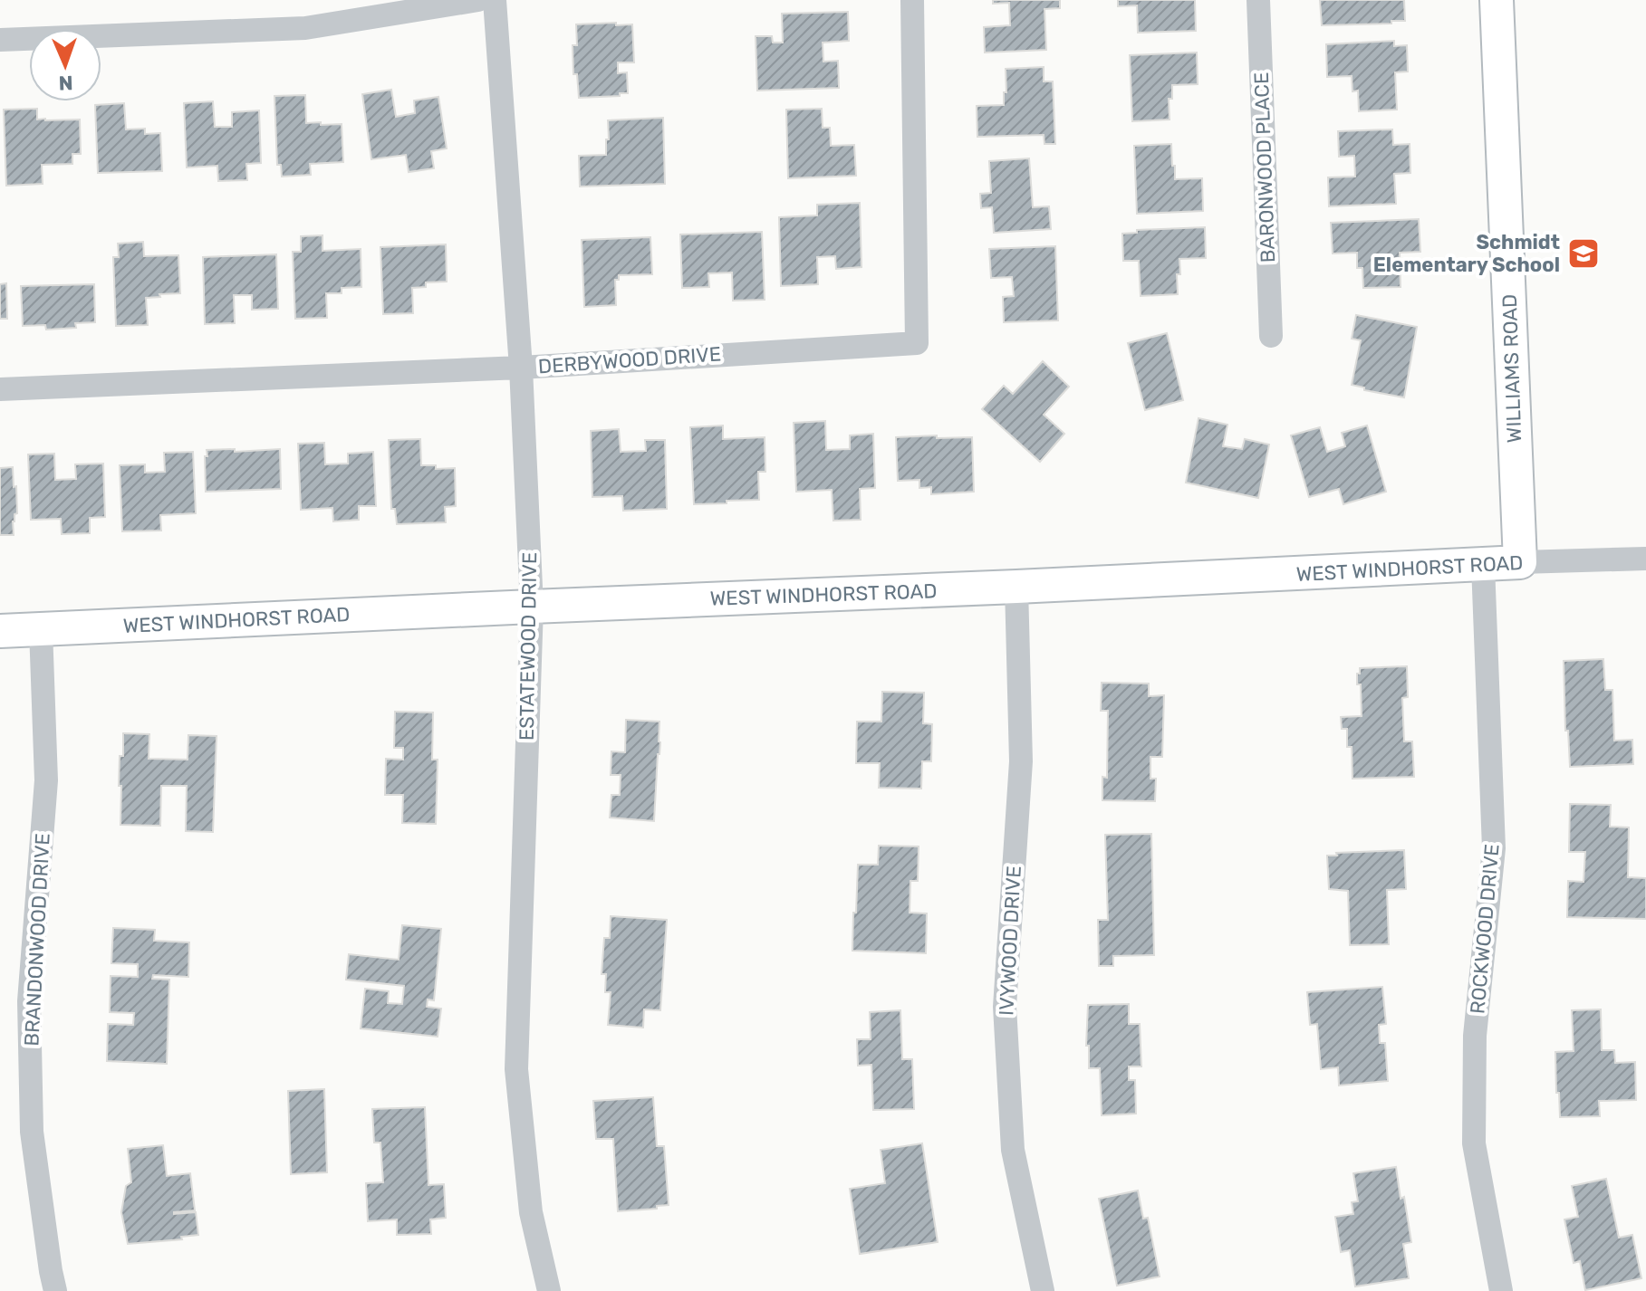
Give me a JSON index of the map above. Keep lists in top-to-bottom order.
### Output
{
  "streets": {
    "street": [
      "BARONWOOD PLACE",
      "DERBYWOOD DRIVE",
      "WILLIAMS ROAD",
      "WEST WINDHORST ROAD",
      "ESTATEWOOD DRIVE",
      "ROCKWOOD DRIVE",
      "BRANDONWOOD DRIVE",
      "IVYWOOD DRIVE"
    ]
  },
  "crossings": [
    ["DERBYWOOD DRIVE", "ESTATEWOOD DRIVE"],
    ["WILLIAMS ROAD", "WEST WINDHORST ROAD"],
    ["WEST WINDHORST ROAD", "ESTATEWOOD DRIVE"],
    ["WEST WINDHORST ROAD", "ROCKWOOD DRIVE"],
    ["WEST WINDHORST ROAD", "BRANDONWOOD DRIVE"],
    ["WEST WINDHORST ROAD", "IVYWOOD DRIVE"]
  ],
  "places": {
    "school or university": ["Schmidt Elementary School"]
  },
  "north": "bottom"
}
